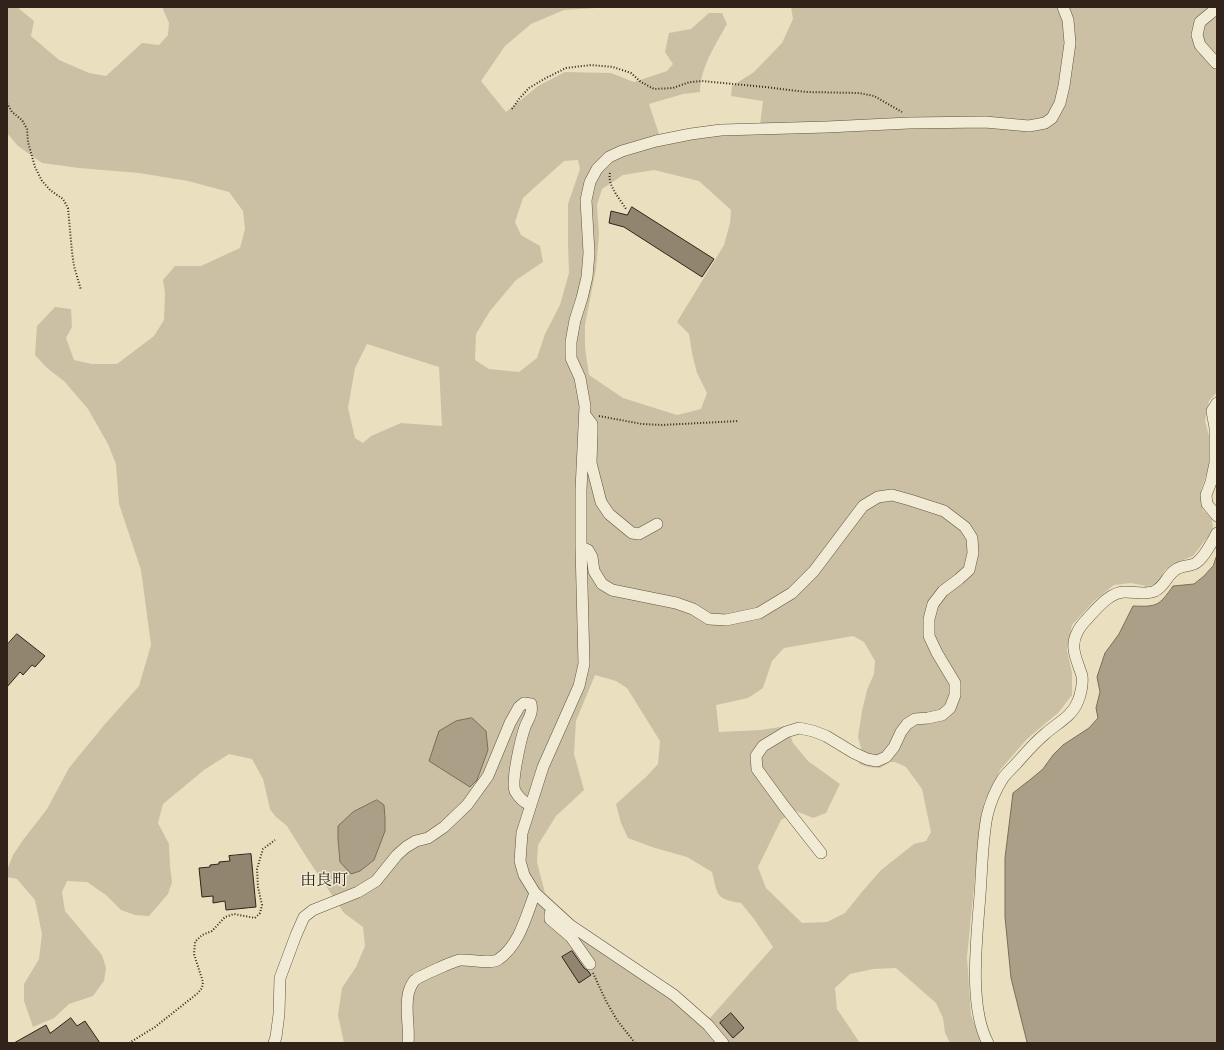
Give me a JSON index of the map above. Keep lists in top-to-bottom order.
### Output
{
  "districts": ["由良町"]
}
